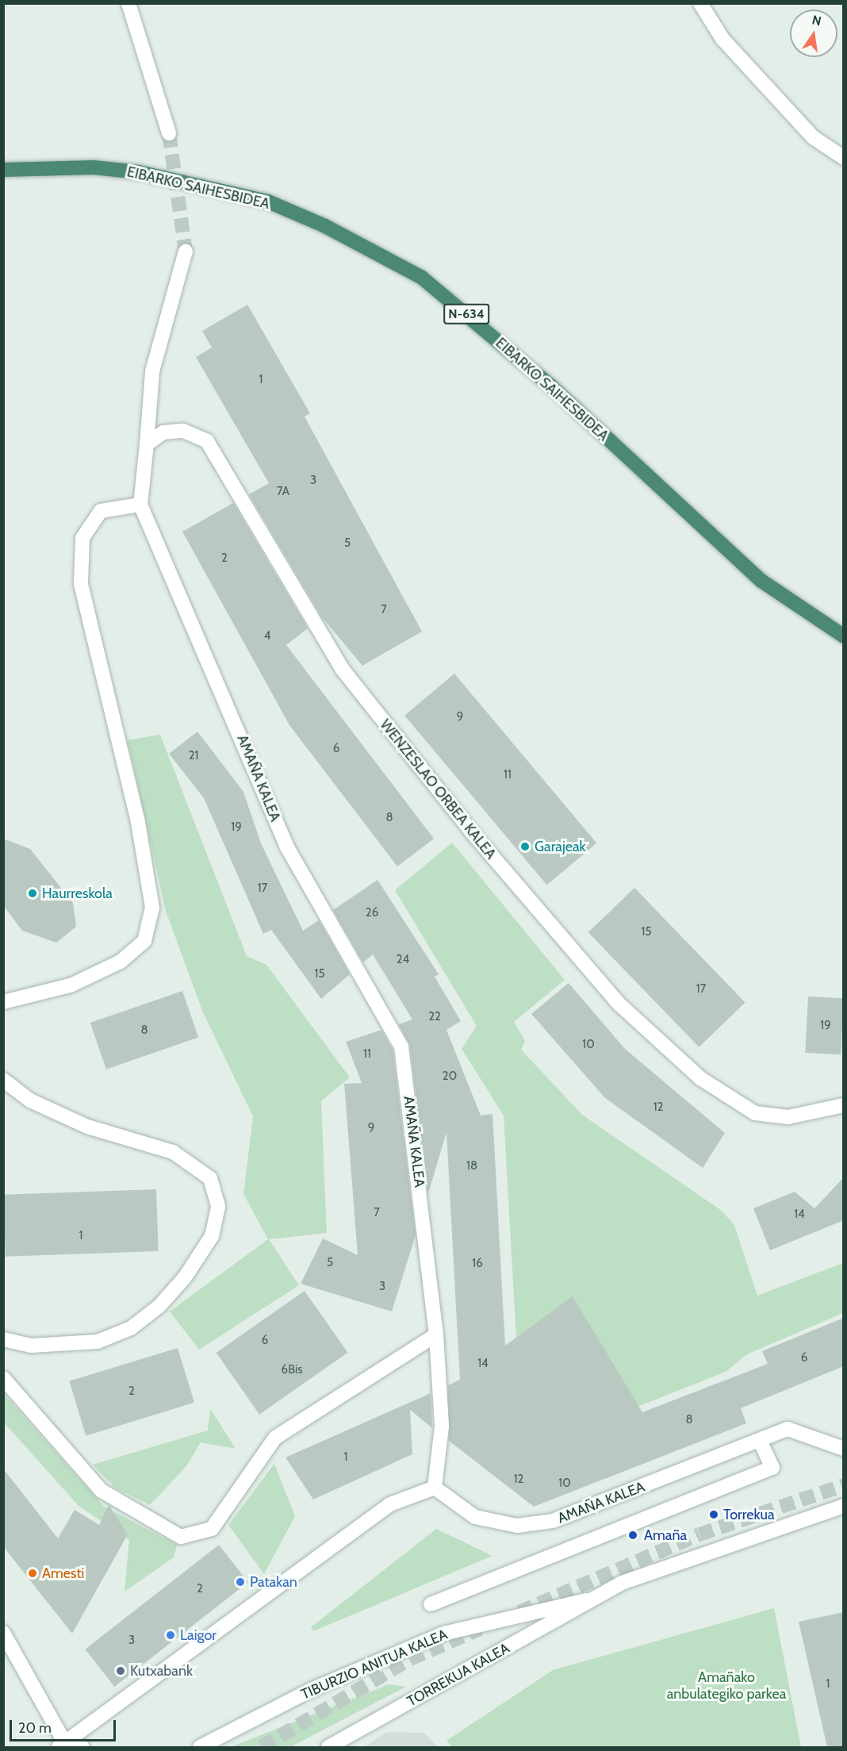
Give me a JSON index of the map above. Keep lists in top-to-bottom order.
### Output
{
  "streets": {
    "highway": ["EIBARKO SAIHESBIDEA", "N-634"],
    "street": [
      "AMAÑA KALEA",
      "WENZESLAO ORBEA KALEA",
      "TIBURZIO ANITUA KALEA",
      "TORREKUA KALEA"
    ]
  },
  "crossings": [
    ["TIBURZIO ANITUA KALEA", "TORREKUA KALEA"]
  ],
  "parks": ["Amañako anbulategiko parkea"],
  "places": [
    "Garajeak",
    "Haurreskola",
    "Torrekua",
    "Amaña",
    "Amesti",
    "Patakan",
    "Laigor",
    "Kutxabank"
  ],
  "house_numbers": [
    "1",
    "3",
    "7A",
    "5",
    "2",
    "7",
    "4",
    "9",
    "6",
    "21",
    "11",
    "8",
    "19",
    "17",
    "26",
    "15",
    "24",
    "15",
    "17",
    "22",
    "19",
    "8",
    "10",
    "11",
    "20",
    "12",
    "9",
    "18",
    "7",
    "14",
    "1",
    "5",
    "16",
    "3",
    "6",
    "6",
    "14",
    "6Bis",
    "2",
    "8",
    "1",
    "12",
    "10",
    "2",
    "3",
    "1"
  ],
  "scale_bar": "20 m",
  "north": "top"
}
